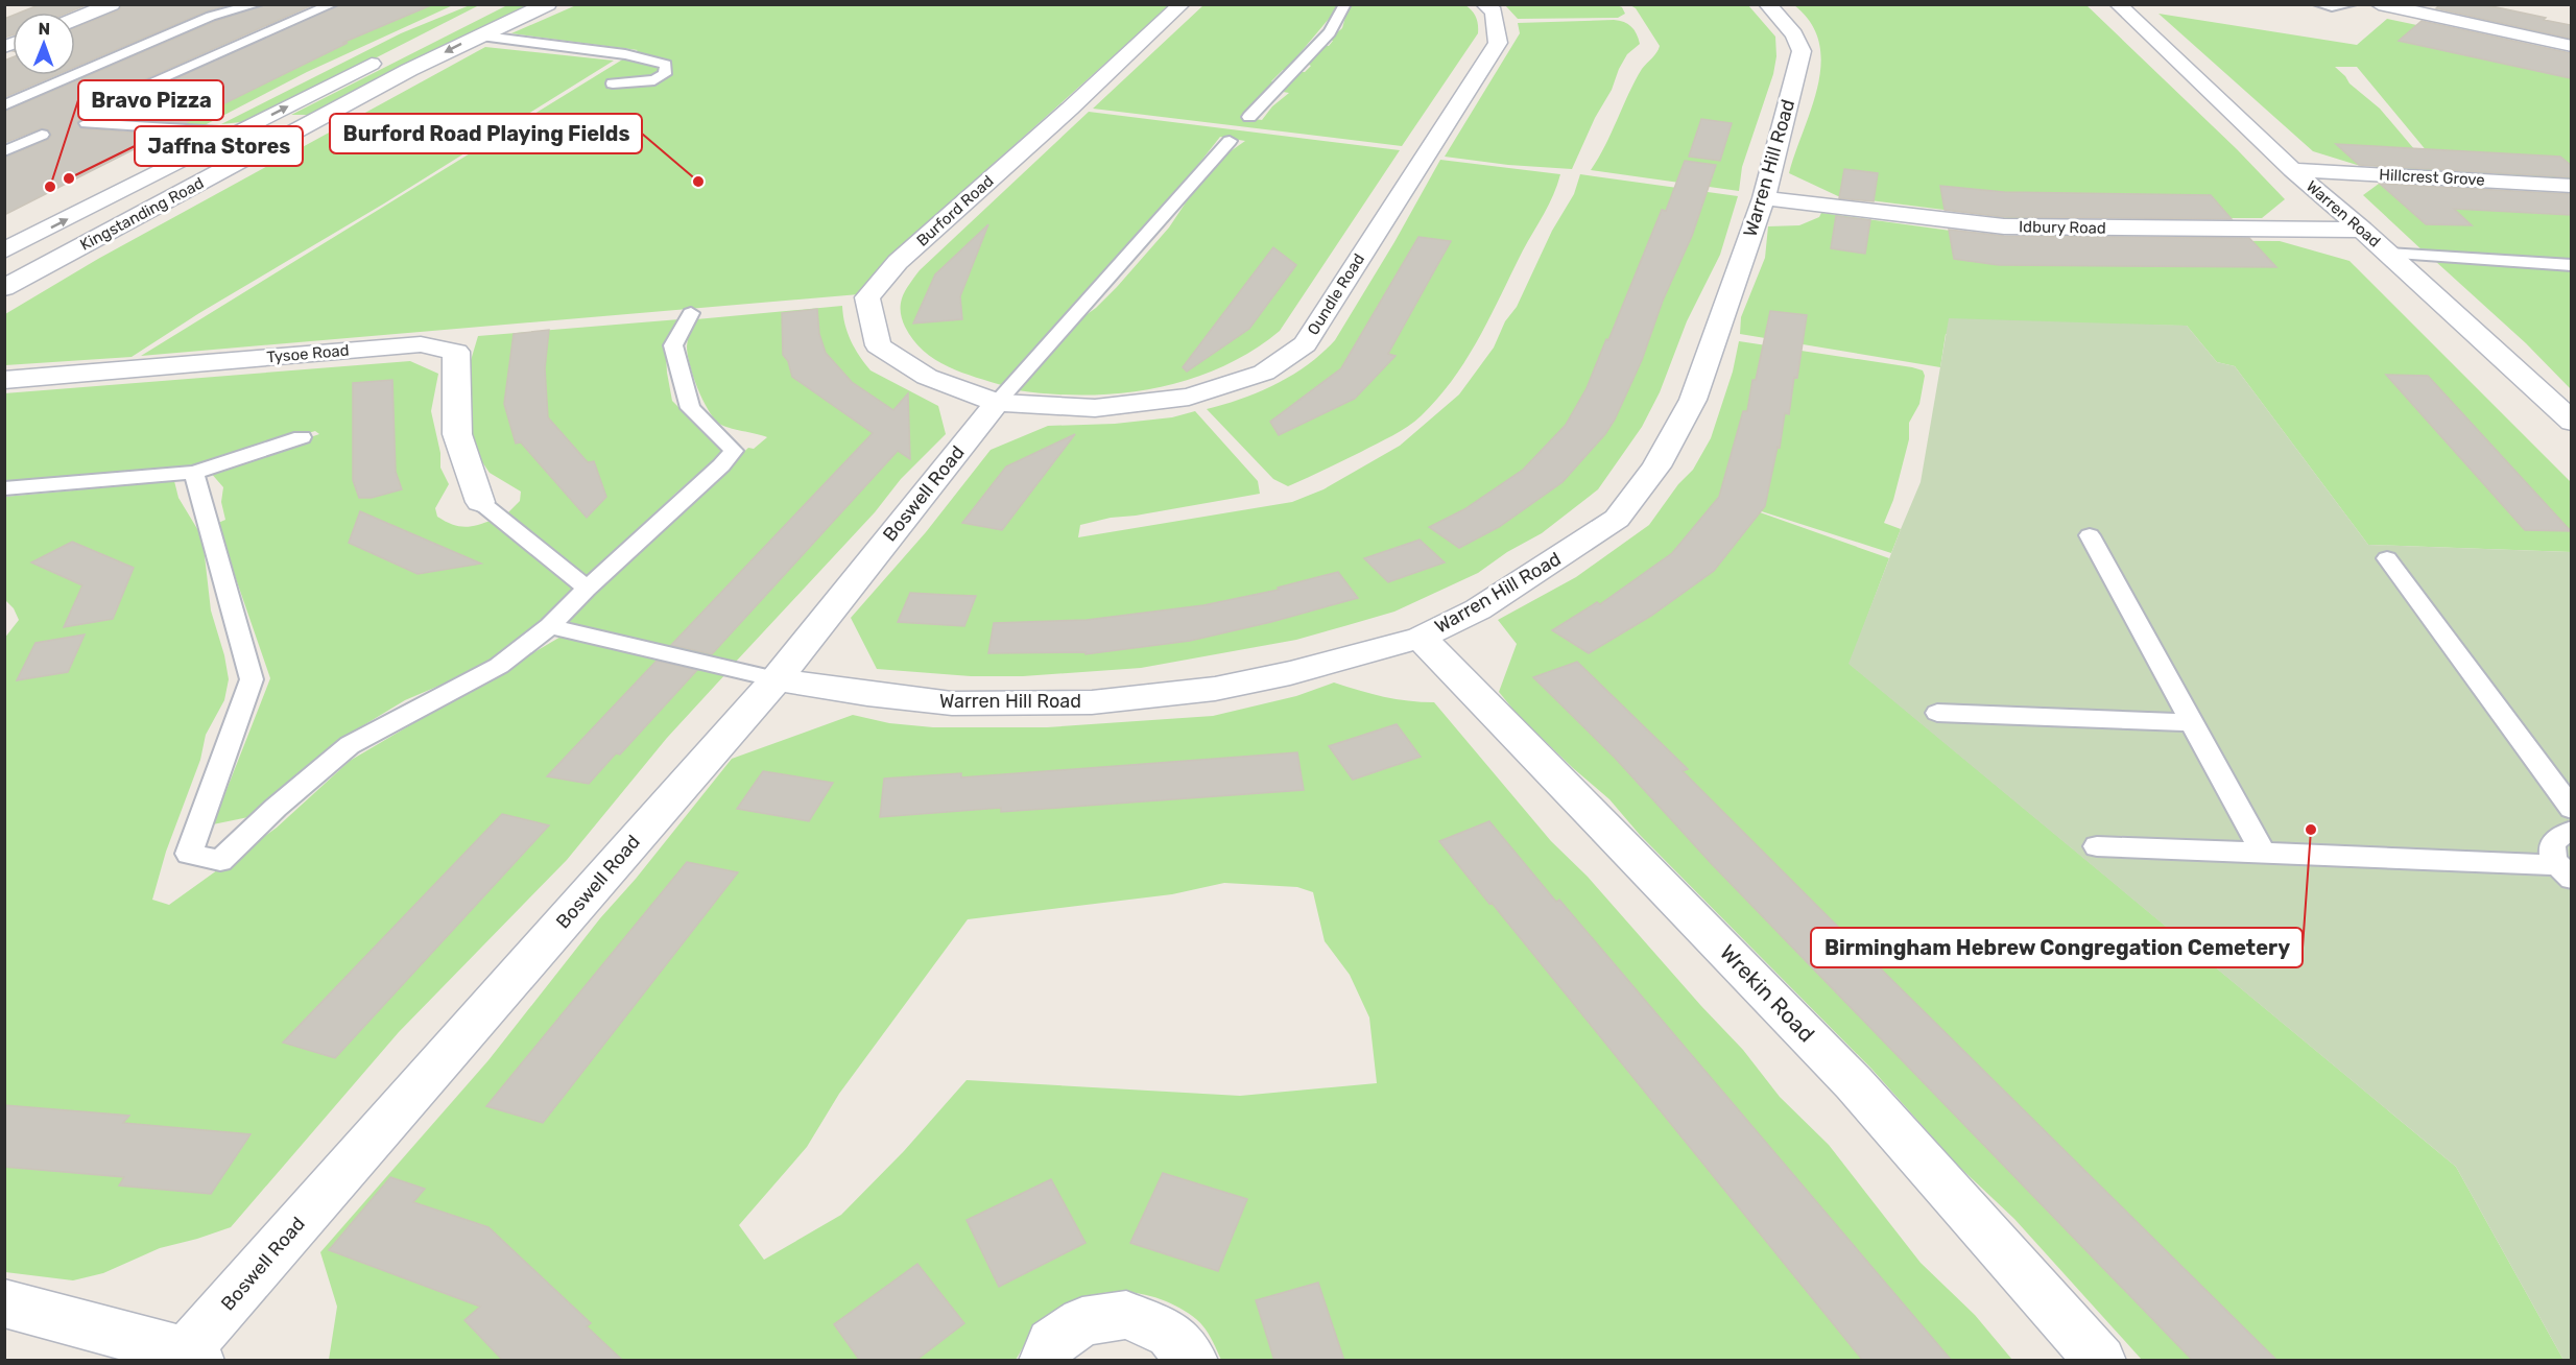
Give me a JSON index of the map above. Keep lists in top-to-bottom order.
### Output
{
  "streets": {
    "street": [
      "Warren Hill Road",
      "Hillcrest Grove",
      "Burford Road",
      "Kingstanding Road",
      "Warren Road",
      "Idbury Road",
      "Oundle Road",
      "Tysoe Road",
      "Boswell Road",
      "Wrekin Road"
    ]
  },
  "crossings": [
    ["Warren Hill Road", "Idbury Road"],
    ["Warren Hill Road", "Boswell Road"],
    ["Warren Hill Road", "Wrekin Road"],
    ["Hillcrest Grove", "Warren Road"],
    ["Burford Road", "Oundle Road"],
    ["Burford Road", "Boswell Road"],
    ["Warren Road", "Idbury Road"],
    ["Oundle Road", "Boswell Road"]
  ],
  "places": [
    "Jaffna Stores",
    "Burford Road Playing Fields",
    "Bravo Pizza",
    "Birmingham Hebrew Congregation Cemetery"
  ],
  "north": "top"
}
